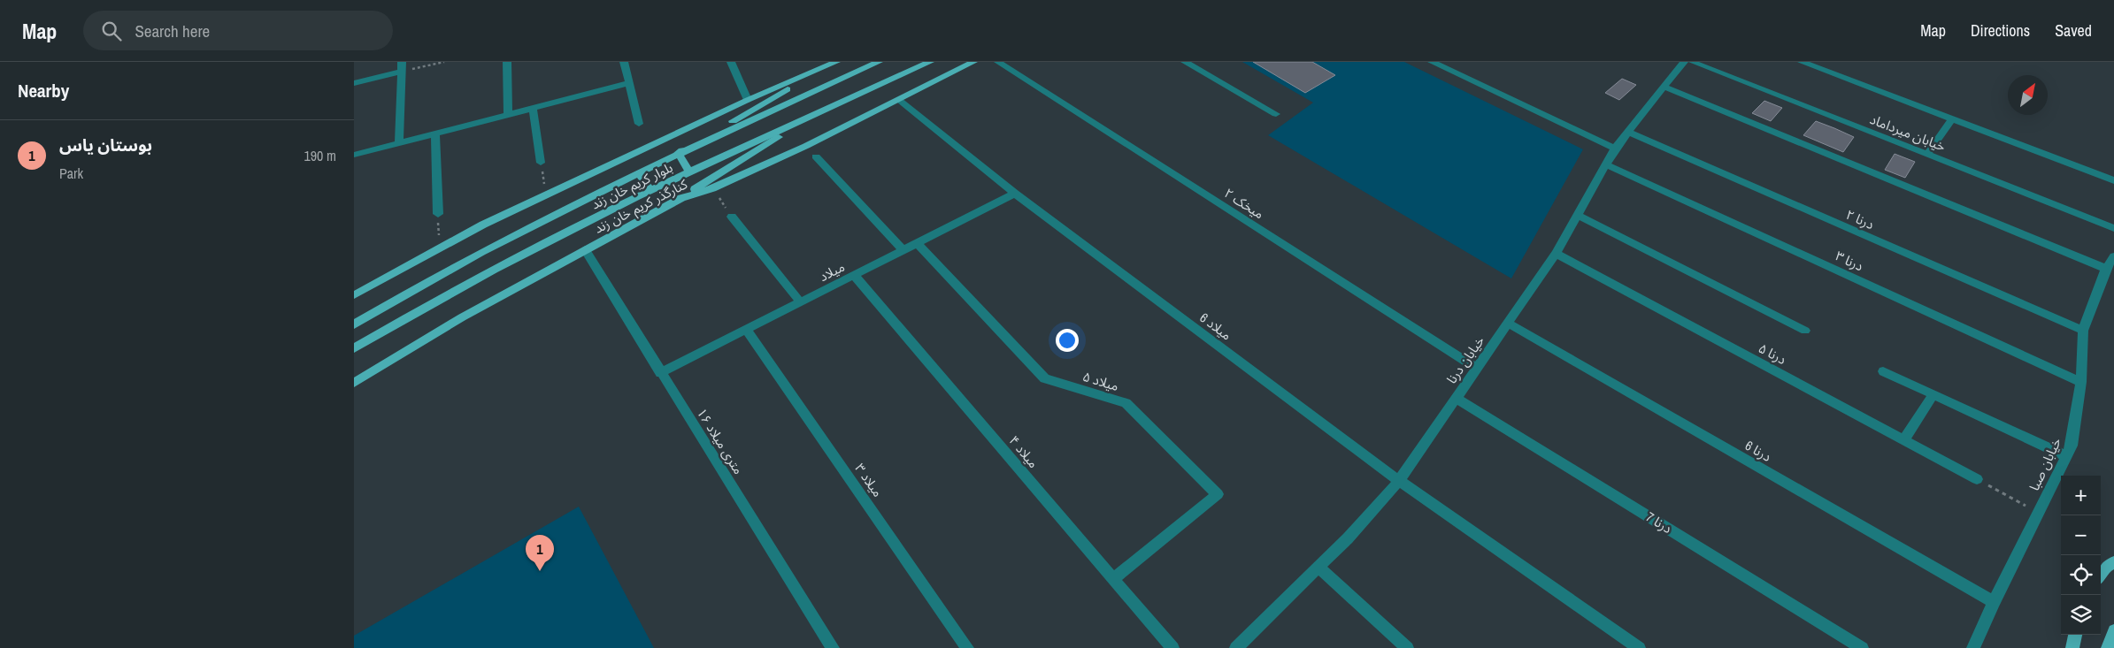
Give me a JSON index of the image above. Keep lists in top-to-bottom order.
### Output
{
  "streets": {
    "main road": ["بلوار کریم خان زند", "کنارگذر کریم خان زند"],
    "street": [
      "خیابان میرداماد",
      "میخک ۲",
      "درنا ۲",
      "درنا ۳",
      "میلاد",
      "میلاد 6",
      "درنا ۵",
      "خیابان درنا",
      "میلاد ۵",
      "۱۶ متری میلاد",
      "درنا 6",
      "میلاد ۴",
      "خیابان صبا",
      "میلاد ۳",
      "درنا 7"
    ]
  },
  "crossings": [
    ["میخک ۲", "خیابان درنا"],
    ["کنارگذر کریم خان زند", "میلاد 6"],
    ["کنارگذر کریم خان زند", "۱۶ متری میلاد"],
    ["درنا ۲", "خیابان درنا"],
    ["درنا ۲", "خیابان صبا"],
    ["درنا ۳", "خیابان درنا"],
    ["درنا ۳", "خیابان صبا"],
    ["میلاد", "میلاد 6"],
    ["میلاد", "میلاد ۵"],
    ["میلاد", "۱۶ متری میلاد"],
    ["میلاد", "میلاد ۴"],
    ["میلاد", "میلاد ۳"],
    ["میلاد 6", "خیابان درنا"],
    ["درنا ۵", "خیابان درنا"],
    ["خیابان درنا", "درنا 6"],
    ["خیابان درنا", "درنا 7"],
    ["میلاد ۵", "میلاد ۴"],
    ["درنا 6", "خیابان صبا"]
  ],
  "north": "top right",
  "page": {
    "header": "Map",
    "search": "Search here",
    "nav": ["Map", "Directions", "Saved"],
    "heading": "Nearby",
    "list": [
      {
        "mark": "1",
        "name": "بوستان یاس",
        "note": "Park",
        "value": "190 m"
      }
    ],
    "map_buttons": ["+", "−"],
    "pins": "1"
  }
}
